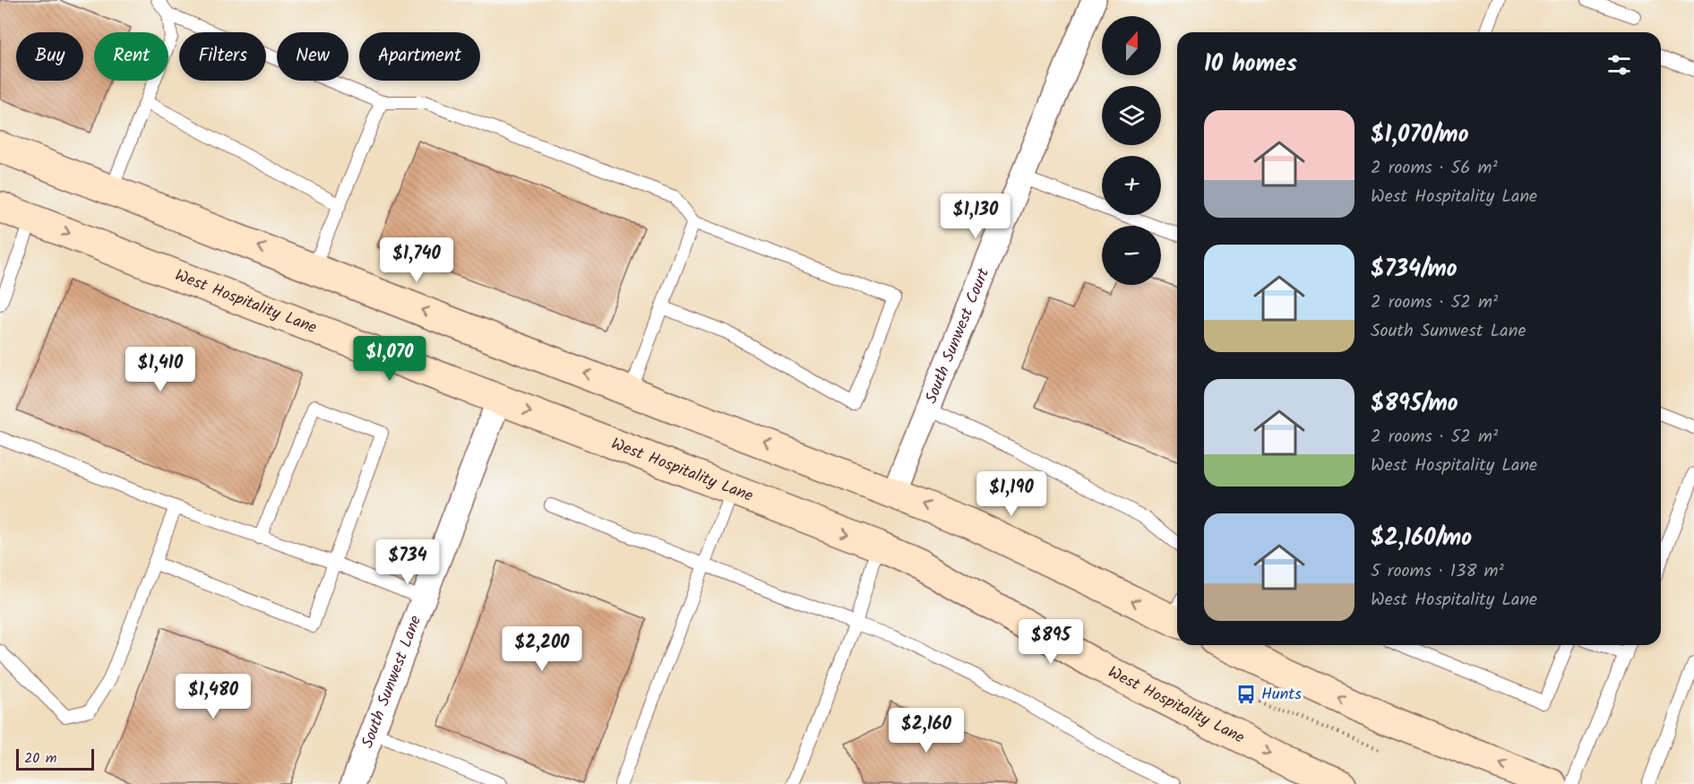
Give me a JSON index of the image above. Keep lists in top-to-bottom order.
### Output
{
  "streets": {
    "main road": ["West Hospitality Lane"],
    "street": ["South Sunwest Court", "South Sunwest Lane"]
  },
  "crossings": [
    ["West Hospitality Lane", "South Sunwest Lane"]
  ],
  "places": {
    "bus stop": ["Hunts"]
  },
  "scale_bar": "20 m",
  "north": "top",
  "page": {
    "map_buttons": ["+", "−"],
    "chip": [
      "Buy",
      "Rent",
      "Filters",
      "New",
      "Apartment"
    ],
    "heading": "10 homes",
    "list": [
      {
        "name": "$1,070/mo",
        "note": "2 rooms · 56 m² · West Hospitality Lane"
      },
      {
        "name": "$734/mo",
        "note": "2 rooms · 52 m² · South Sunwest Lane"
      },
      {
        "name": "$895/mo",
        "note": "2 rooms · 52 m² · West Hospitality Lane"
      },
      {
        "name": "$2,160/mo",
        "note": "5 rooms · 138 m² · West Hospitality Lane"
      }
    ],
    "price": [
      "$1,130",
      "$1,740",
      "$1,070",
      "$1,410",
      "$1,190",
      "$734",
      "$895",
      "$2,200",
      "$1,480",
      "$2,160"
    ],
    "scale": "20 m"
  }
}
